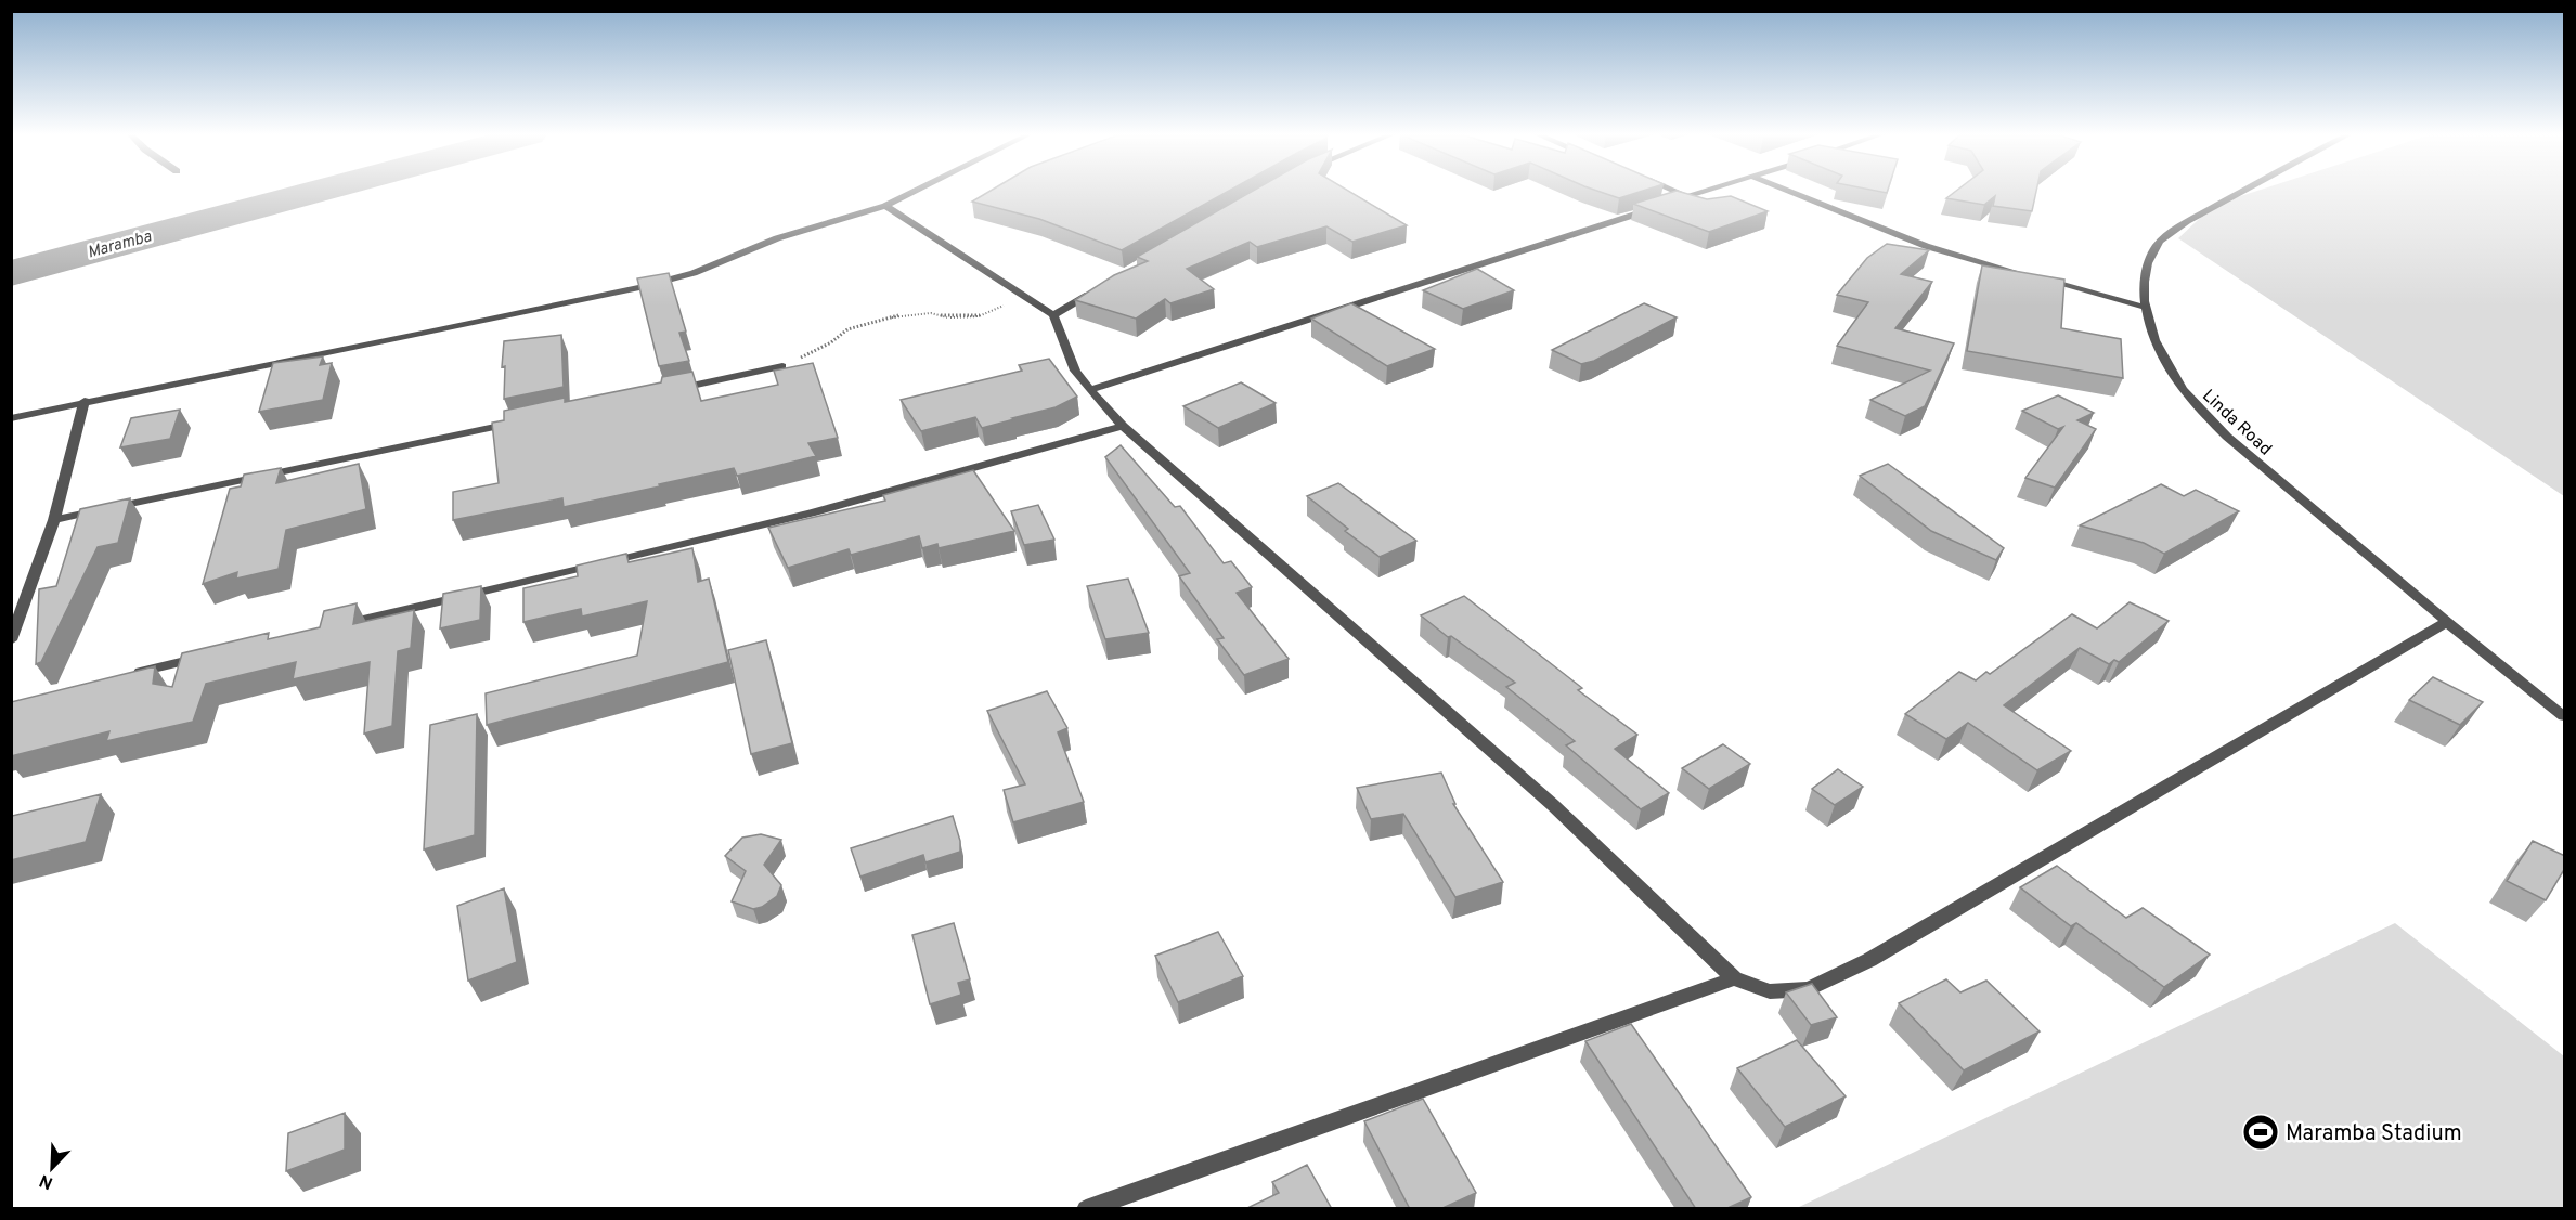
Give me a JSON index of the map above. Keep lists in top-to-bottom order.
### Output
{
  "streets": {
    "street": ["Linda Road"]
  },
  "water": ["Maramba"],
  "places": {
    "sports": ["Maramba Stadium"]
  },
  "north": "bottom left"
}
